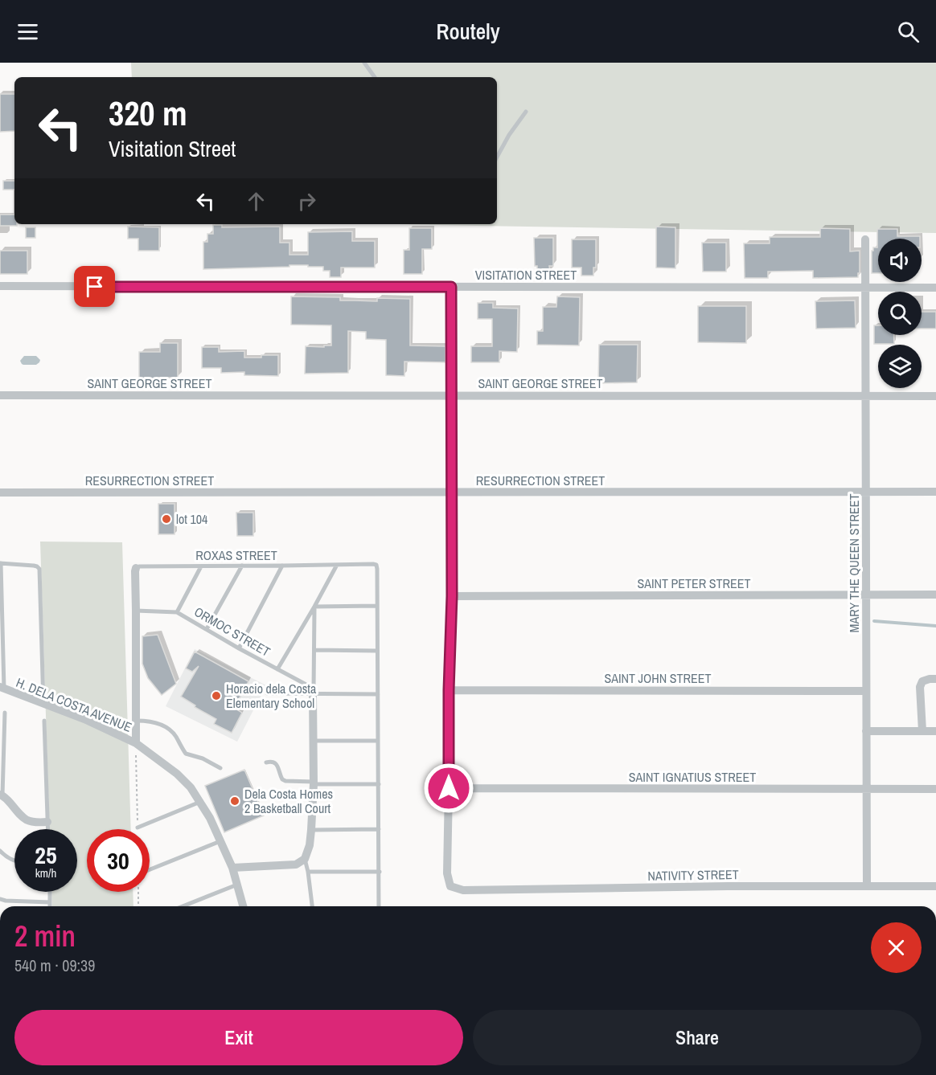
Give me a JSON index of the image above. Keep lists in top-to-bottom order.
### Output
{
  "streets": {
    "street": [
      "VISITATION STREET",
      "SAINT GEORGE STREET",
      "RESURRECTION STREET",
      "MARY THE QUEEN STREET",
      "SAINT PETER STREET",
      "SAINT JOHN STREET",
      "H. DELA COSTA AVENUE",
      "SAINT IGNATIUS STREET",
      "NATIVITY STREET"
    ],
    "lane": ["ROXAS STREET", "ORMOC STREET"]
  },
  "crossings": [
    ["VISITATION STREET", "MARY THE QUEEN STREET"],
    ["SAINT GEORGE STREET", "MARY THE QUEEN STREET"],
    ["RESURRECTION STREET", "MARY THE QUEEN STREET"],
    ["MARY THE QUEEN STREET", "SAINT PETER STREET"],
    ["MARY THE QUEEN STREET", "SAINT JOHN STREET"],
    ["MARY THE QUEEN STREET", "SAINT IGNATIUS STREET"],
    ["MARY THE QUEEN STREET", "NATIVITY STREET"],
    ["SAINT IGNATIUS STREET", "NATIVITY STREET"]
  ],
  "places": ["lot 104", "Horacio dela Costa Elementary School", "Dela Costa Homes 2 Basketball Court"],
  "page": {
    "header": "Routely",
    "turn": ["320 m", "Visitation Street"],
    "speed": "25 km/h",
    "limit": "30",
    "heading": ["2 min", "540 m · 09:39"],
    "buttons": ["Exit", "Share"]
  }
}
